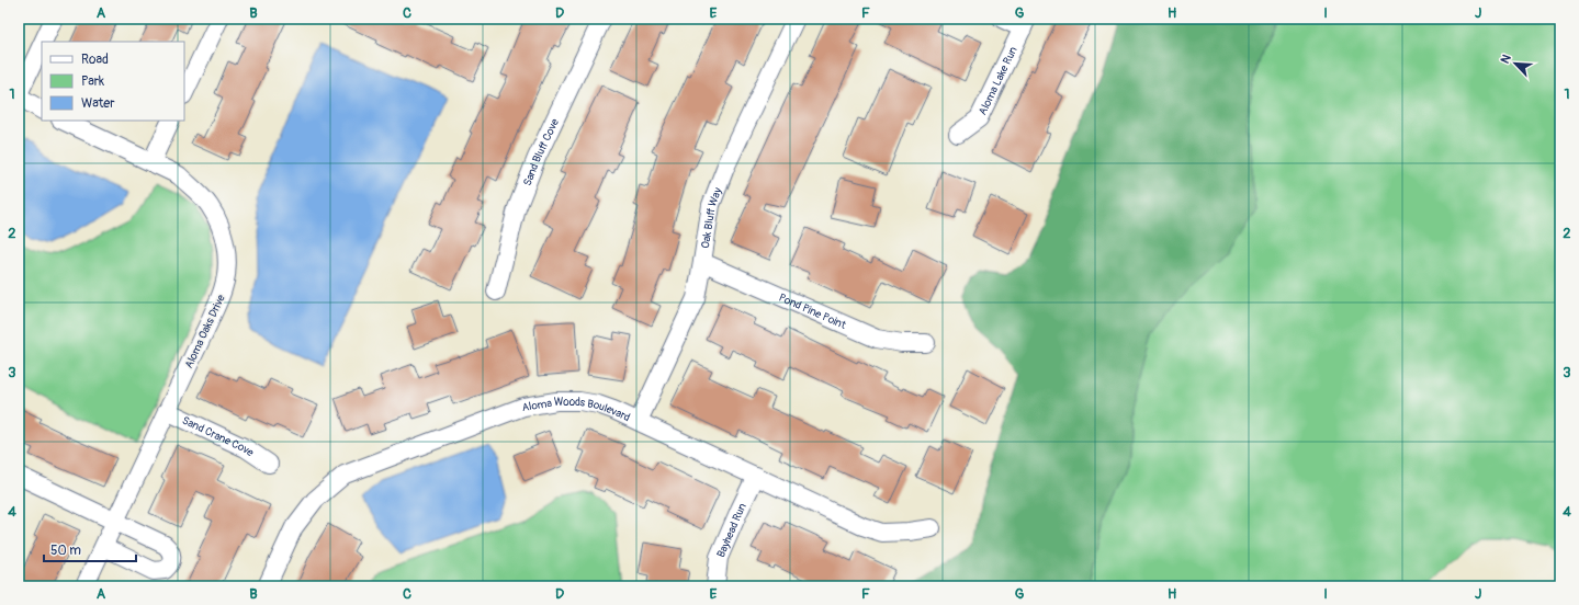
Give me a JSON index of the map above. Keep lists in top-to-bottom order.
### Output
{
  "streets": {
    "street": [
      "Aloma Lake Run",
      "Sand Bluff Cove",
      "Oak Bluff Way",
      "Pond Pine Point",
      "Aloma Oaks Drive",
      "Aloma Woods Boulevard",
      "Sand Crane Cove",
      "Bayhead Run"
    ]
  },
  "crossings": [
    ["Oak Bluff Way", "Pond Pine Point"],
    ["Oak Bluff Way", "Aloma Woods Boulevard"],
    ["Aloma Oaks Drive", "Sand Crane Cove"],
    ["Aloma Woods Boulevard", "Bayhead Run"]
  ],
  "legend": ["Road", "Park", "Water"],
  "scale_bar": "50 m",
  "north": "top left",
  "grid": {
    "columns": [
      "A",
      "B",
      "C",
      "D",
      "E",
      "F",
      "G",
      "H",
      "I",
      "J"
    ],
    "rows": [
      "1",
      "2",
      "3",
      "4"
    ]
  }
}
